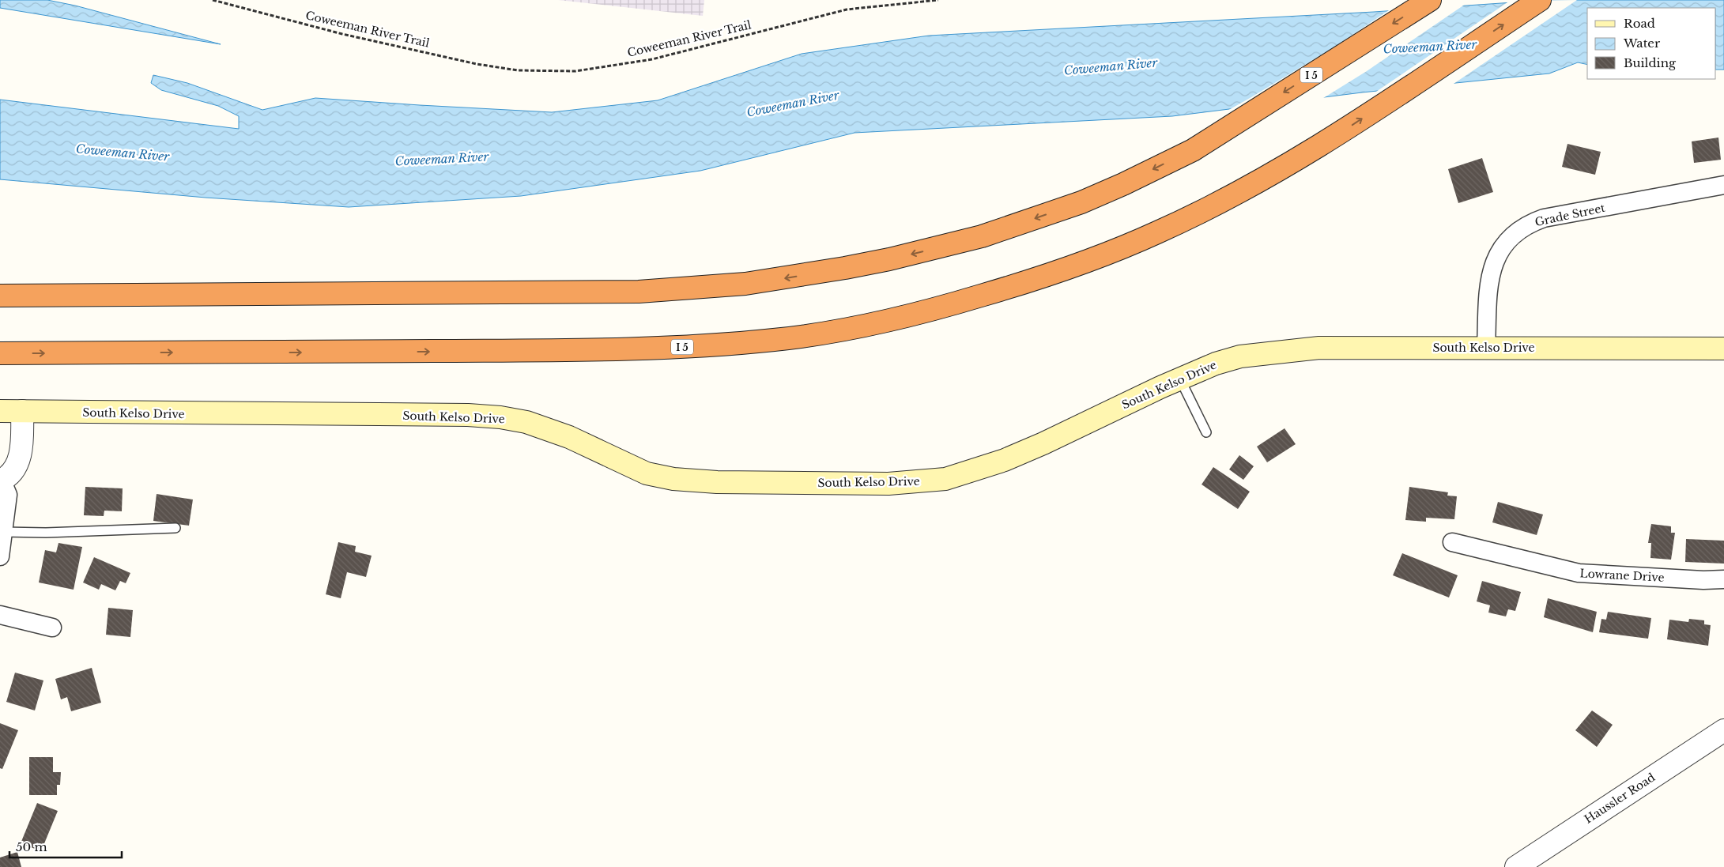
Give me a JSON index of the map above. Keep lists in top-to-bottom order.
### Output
{
  "streets": {
    "highway": ["I 5"],
    "main road": ["South Kelso Drive"],
    "street": ["Grade Street", "Lowrane Drive", "Haussler Road"],
    "path": ["Coweeman River Trail"]
  },
  "crossings": [
    ["Grade Street", "South Kelso Drive"]
  ],
  "water": ["Coweeman River"],
  "legend": ["Road", "Water", "Building"],
  "scale_bar": "50 m"
}
